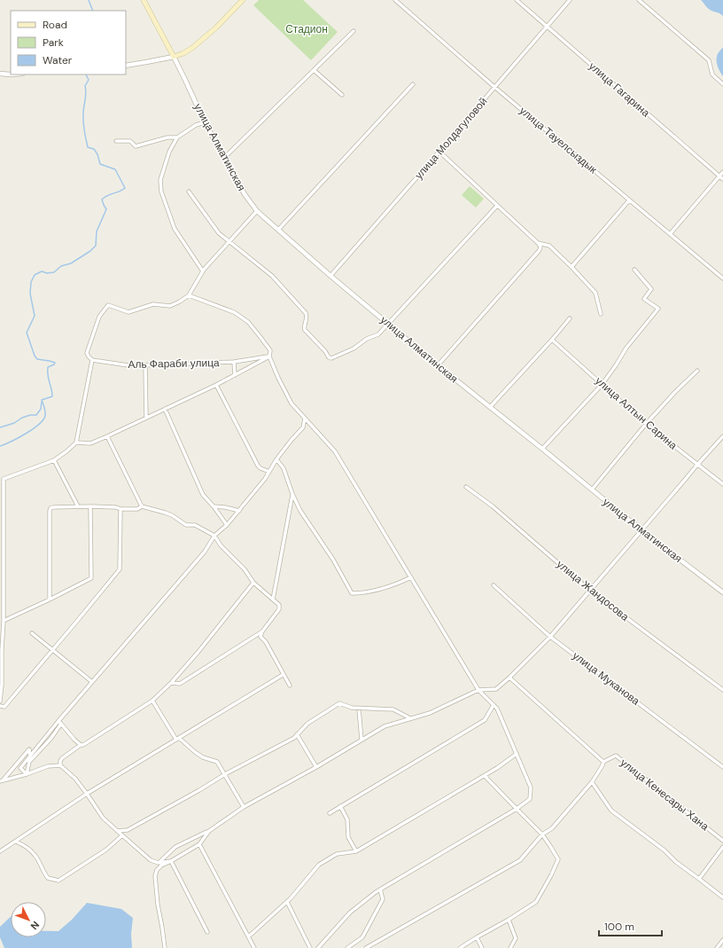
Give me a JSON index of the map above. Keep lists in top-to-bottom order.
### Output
{
  "streets": {
    "street": [
      "улица Гагарина",
      "улица Молдагуловой",
      "улица Тауелсыздык",
      "улица Алматинская",
      "Аль Фараби улица",
      "улица Алтын Сарина",
      "улица Жандосова",
      "улица Муканова",
      "улица Кенесары Хана"
    ]
  },
  "crossings": [
    ["улица Гагарина", "улица Молдагуловой"],
    ["улица Молдагуловой", "улица Тауелсыздык"],
    ["улица Молдагуловой", "улица Алматинская"]
  ],
  "parks": ["Стадион"],
  "legend": ["Road", "Park", "Water"],
  "scale_bar": "100 m",
  "north": "bottom right"
}
